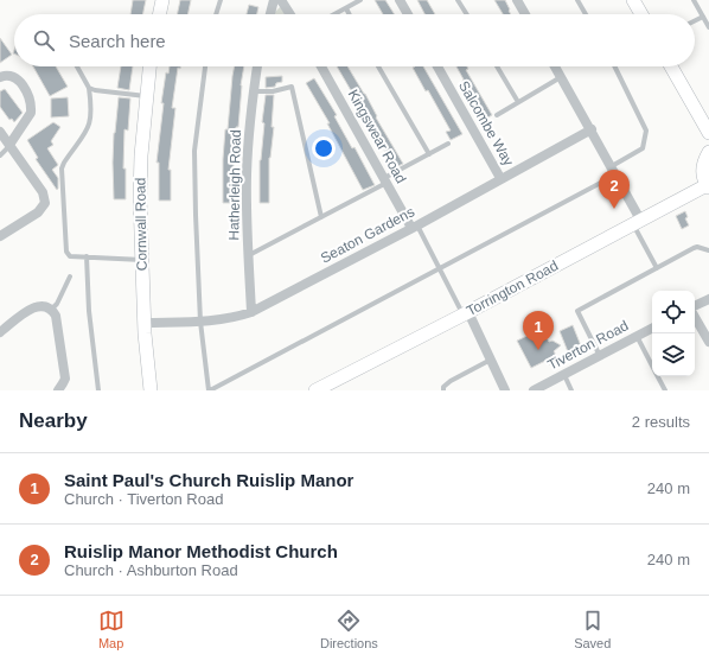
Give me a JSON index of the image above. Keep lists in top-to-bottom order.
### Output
{
  "streets": {
    "street": [
      "Salcombe Way",
      "Kingswear Road",
      "Hatherleigh Road",
      "Cornwall Road",
      "Seaton Gardens",
      "Torrington Road",
      "Tiverton Road"
    ]
  },
  "crossings": [
    ["Salcombe Way", "Seaton Gardens"],
    ["Kingswear Road", "Seaton Gardens"],
    ["Hatherleigh Road", "Seaton Gardens"],
    ["Cornwall Road", "Seaton Gardens"]
  ],
  "page": {
    "search": "Search here",
    "pins": ["2", "1"],
    "heading": ["Nearby", "2 results"],
    "list": [
      {
        "mark": "1",
        "name": "Saint Paul's Church Ruislip Manor",
        "note": "Church · Tiverton Road",
        "value": "240 m"
      },
      {
        "mark": "2",
        "name": "Ruislip Manor Methodist Church",
        "note": "Church · Ashburton Road",
        "value": "240 m"
      }
    ],
    "nav": ["Map", "Directions", "Saved"]
  }
}
